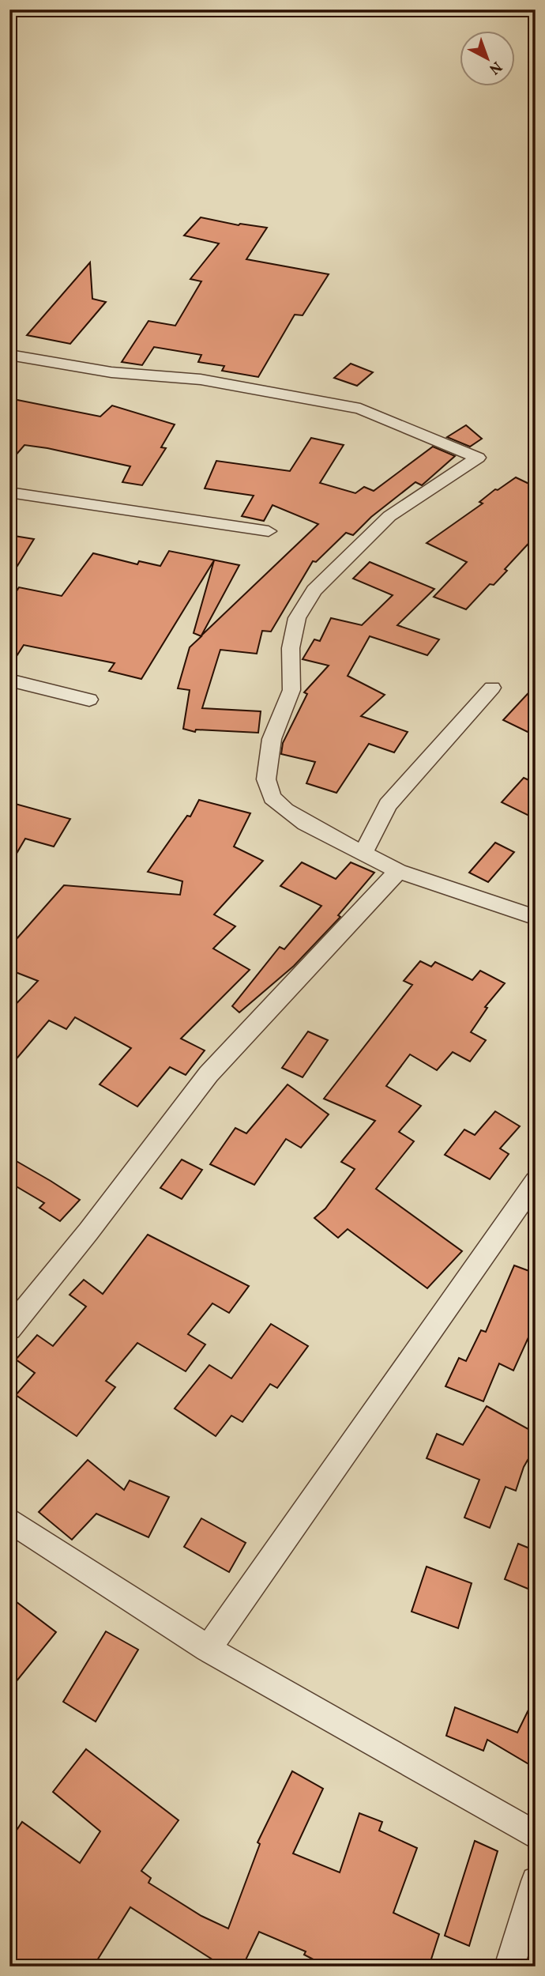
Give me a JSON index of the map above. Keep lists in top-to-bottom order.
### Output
{
  "north": "bottom right"
}
